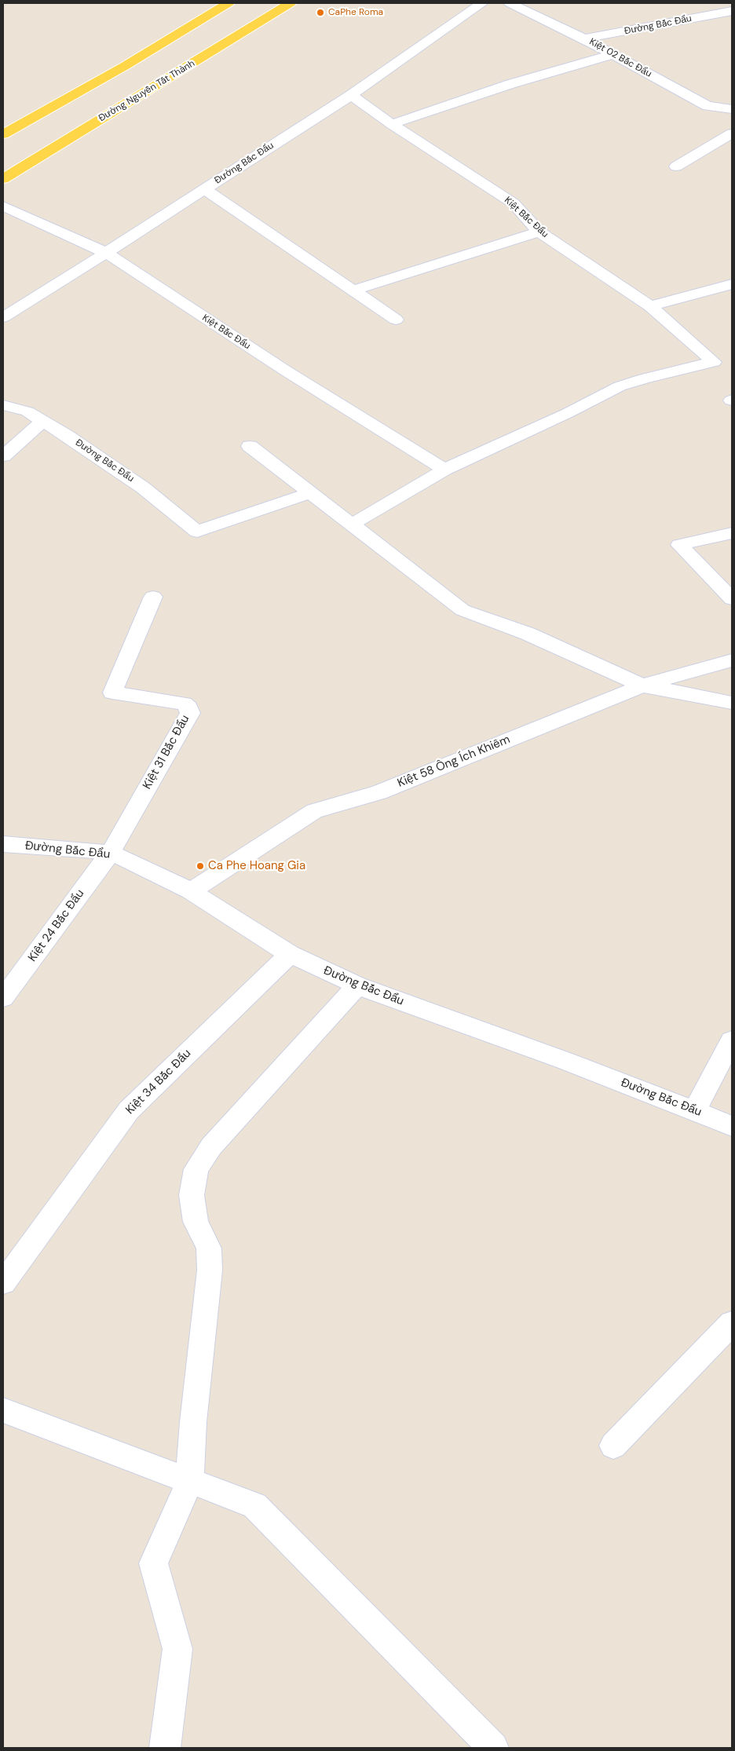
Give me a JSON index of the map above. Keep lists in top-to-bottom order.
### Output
{
  "streets": {
    "main road": ["Đường Nguyễn Tất Thành"],
    "street": [
      "Đường Bắc Đẩu",
      "Kiệt 02 Bắc Đẩu",
      "Kiệt Bắc Đẩu",
      "Kiệt 31 Bắc Đẩu",
      "Kiệt 58 Ông Ích Khiêm",
      "Kiệt 24 Bắc Đẩu",
      "Kiệt 34 Bắc Đẩu"
    ]
  },
  "crossings": [
    ["Đường Bắc Đẩu", "Kiệt 02 Bắc Đẩu"],
    ["Đường Bắc Đẩu", "Kiệt Bắc Đẩu"],
    ["Đường Bắc Đẩu", "Kiệt 31 Bắc Đẩu"],
    ["Đường Bắc Đẩu", "Kiệt 58 Ông Ích Khiêm"],
    ["Đường Bắc Đẩu", "Kiệt 24 Bắc Đẩu"],
    ["Đường Bắc Đẩu", "Kiệt 34 Bắc Đẩu"],
    ["Kiệt 31 Bắc Đẩu", "Kiệt 24 Bắc Đẩu"]
  ],
  "places": ["CaPhe Roma", "Ca Phe Hoang Gia"]
}
